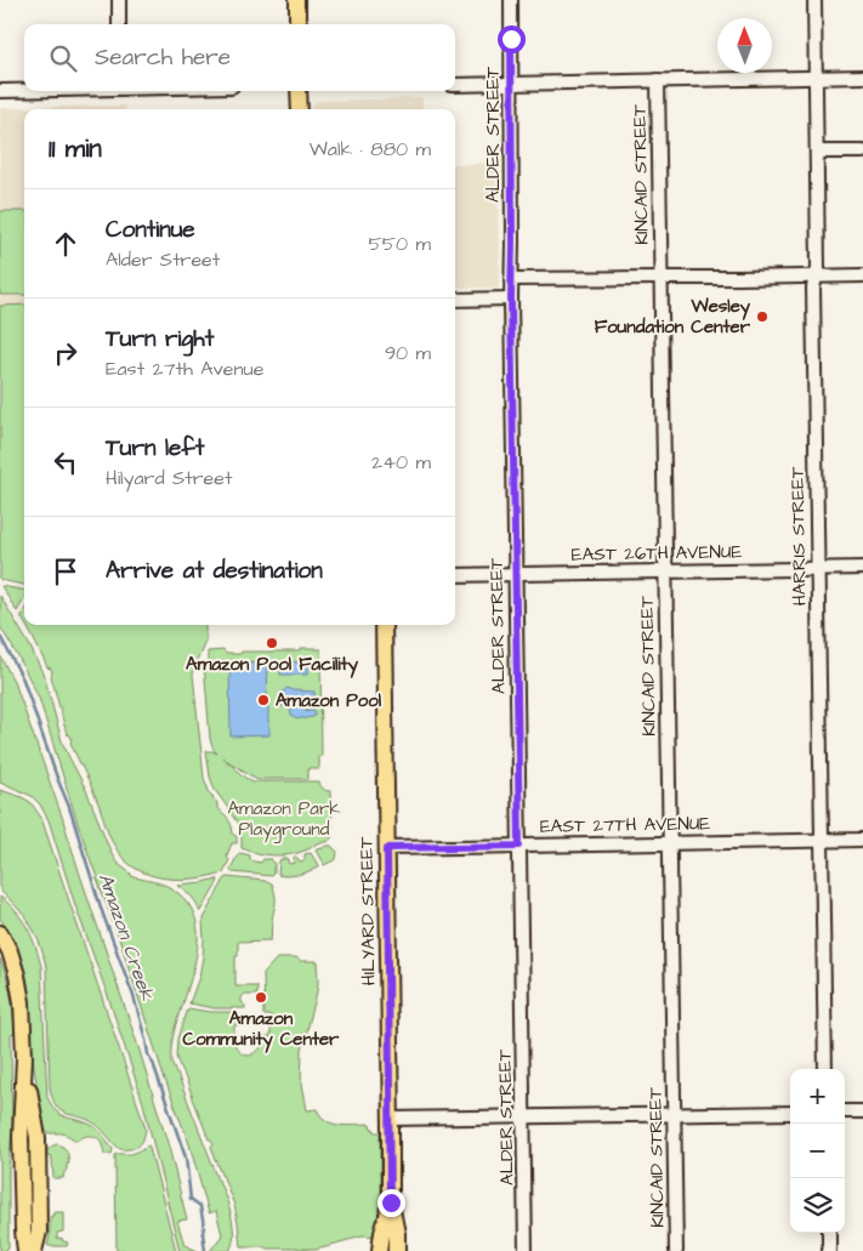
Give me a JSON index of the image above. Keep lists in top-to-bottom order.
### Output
{
  "streets": {
    "main road": ["HILYARD STREET"],
    "street": [
      "ALDER STREET",
      "KINCAID STREET",
      "HARRIS STREET",
      "EAST 26TH AVENUE",
      "EAST 27TH AVENUE"
    ]
  },
  "crossings": [
    ["ALDER STREET", "EAST 26TH AVENUE"],
    ["ALDER STREET", "EAST 27TH AVENUE"],
    ["KINCAID STREET", "EAST 26TH AVENUE"],
    ["KINCAID STREET", "EAST 27TH AVENUE"],
    ["HARRIS STREET", "EAST 26TH AVENUE"],
    ["HARRIS STREET", "EAST 27TH AVENUE"],
    ["EAST 27TH AVENUE", "HILYARD STREET"]
  ],
  "water": ["Amazon Creek"],
  "parks": ["Amazon Park Playground"],
  "places": [
    "Wesley Foundation Center",
    "Amazon Pool Facility",
    "Amazon Pool",
    "Amazon Community Center"
  ],
  "north": "top",
  "page": {
    "search": "Search here",
    "heading": ["11 min", "Walk · 880 m"],
    "list": [
      ["Continue", "Alder Street", "550 m"],
      ["Turn right", "East 27th Avenue", "90 m"],
      ["Turn left", "Hilyard Street", "240 m"],
      "Arrive at destination"
    ],
    "map_buttons": ["+", "−"]
  }
}
